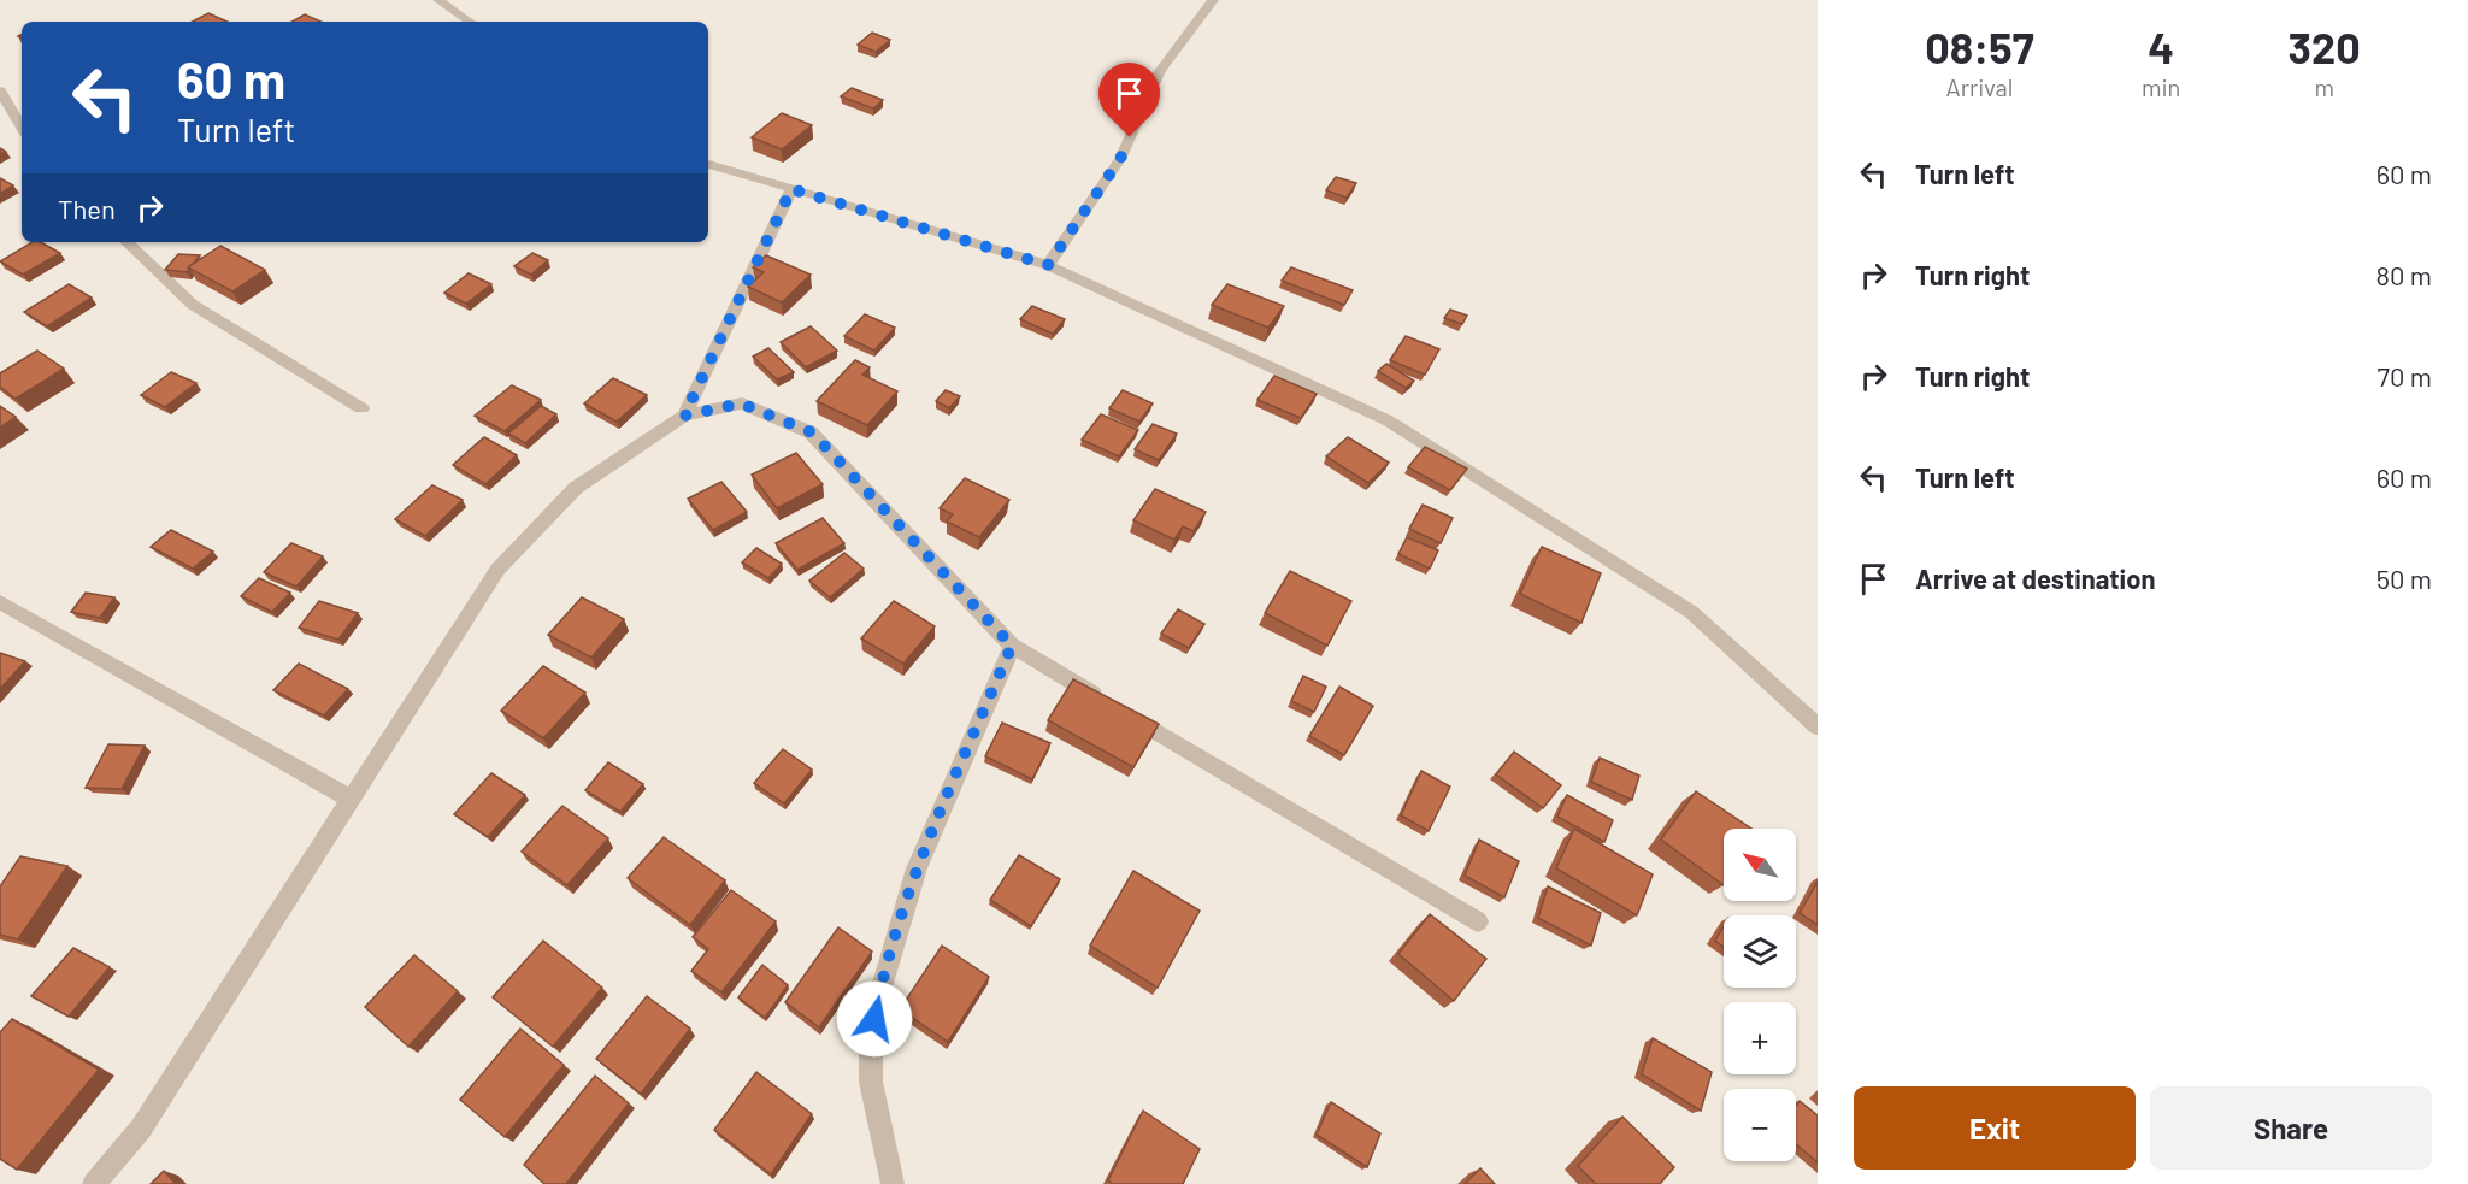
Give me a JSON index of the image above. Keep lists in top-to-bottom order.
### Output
{
  "north": "top left",
  "page": {
    "eta": [
      "08:57",
      "Arrival",
      "4",
      "min",
      "320",
      "m"
    ],
    "turn": ["60 m", "Turn left"],
    "list": [
      {
        "name": "Turn left",
        "value": "60 m"
      },
      {
        "name": "Turn right",
        "value": "80 m"
      },
      {
        "name": "Turn right",
        "value": "70 m"
      },
      {
        "name": "Turn left",
        "value": "60 m"
      },
      {
        "name": "Arrive at destination",
        "value": "50 m"
      }
    ],
    "then": "Then",
    "map_buttons": ["+", "−"],
    "buttons": ["Exit", "Share"]
  }
}
